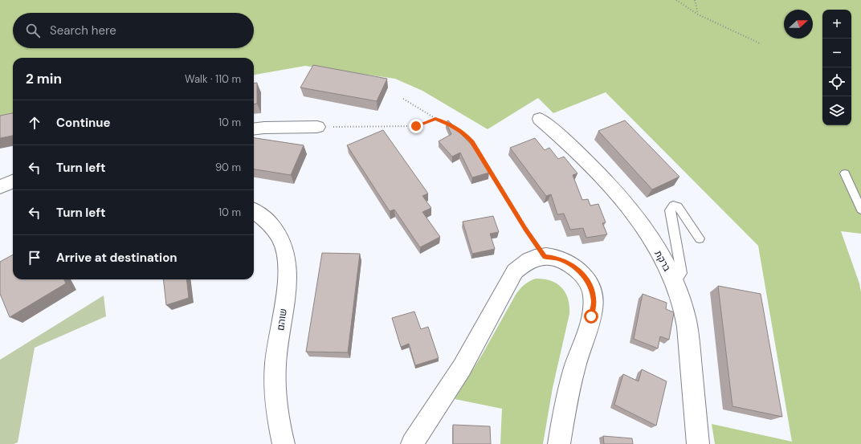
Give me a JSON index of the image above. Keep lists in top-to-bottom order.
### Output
{
  "streets": {
    "street": ["ברקת", "שוהם"]
  },
  "north": "right",
  "page": {
    "map_buttons": ["+", "−"],
    "search": "Search here",
    "heading": ["2 min", "Walk · 110 m"],
    "list": [
      ["Continue", "10 m"],
      ["Turn left", "90 m"],
      ["Turn left", "10 m"],
      "Arrive at destination"
    ]
  }
}
